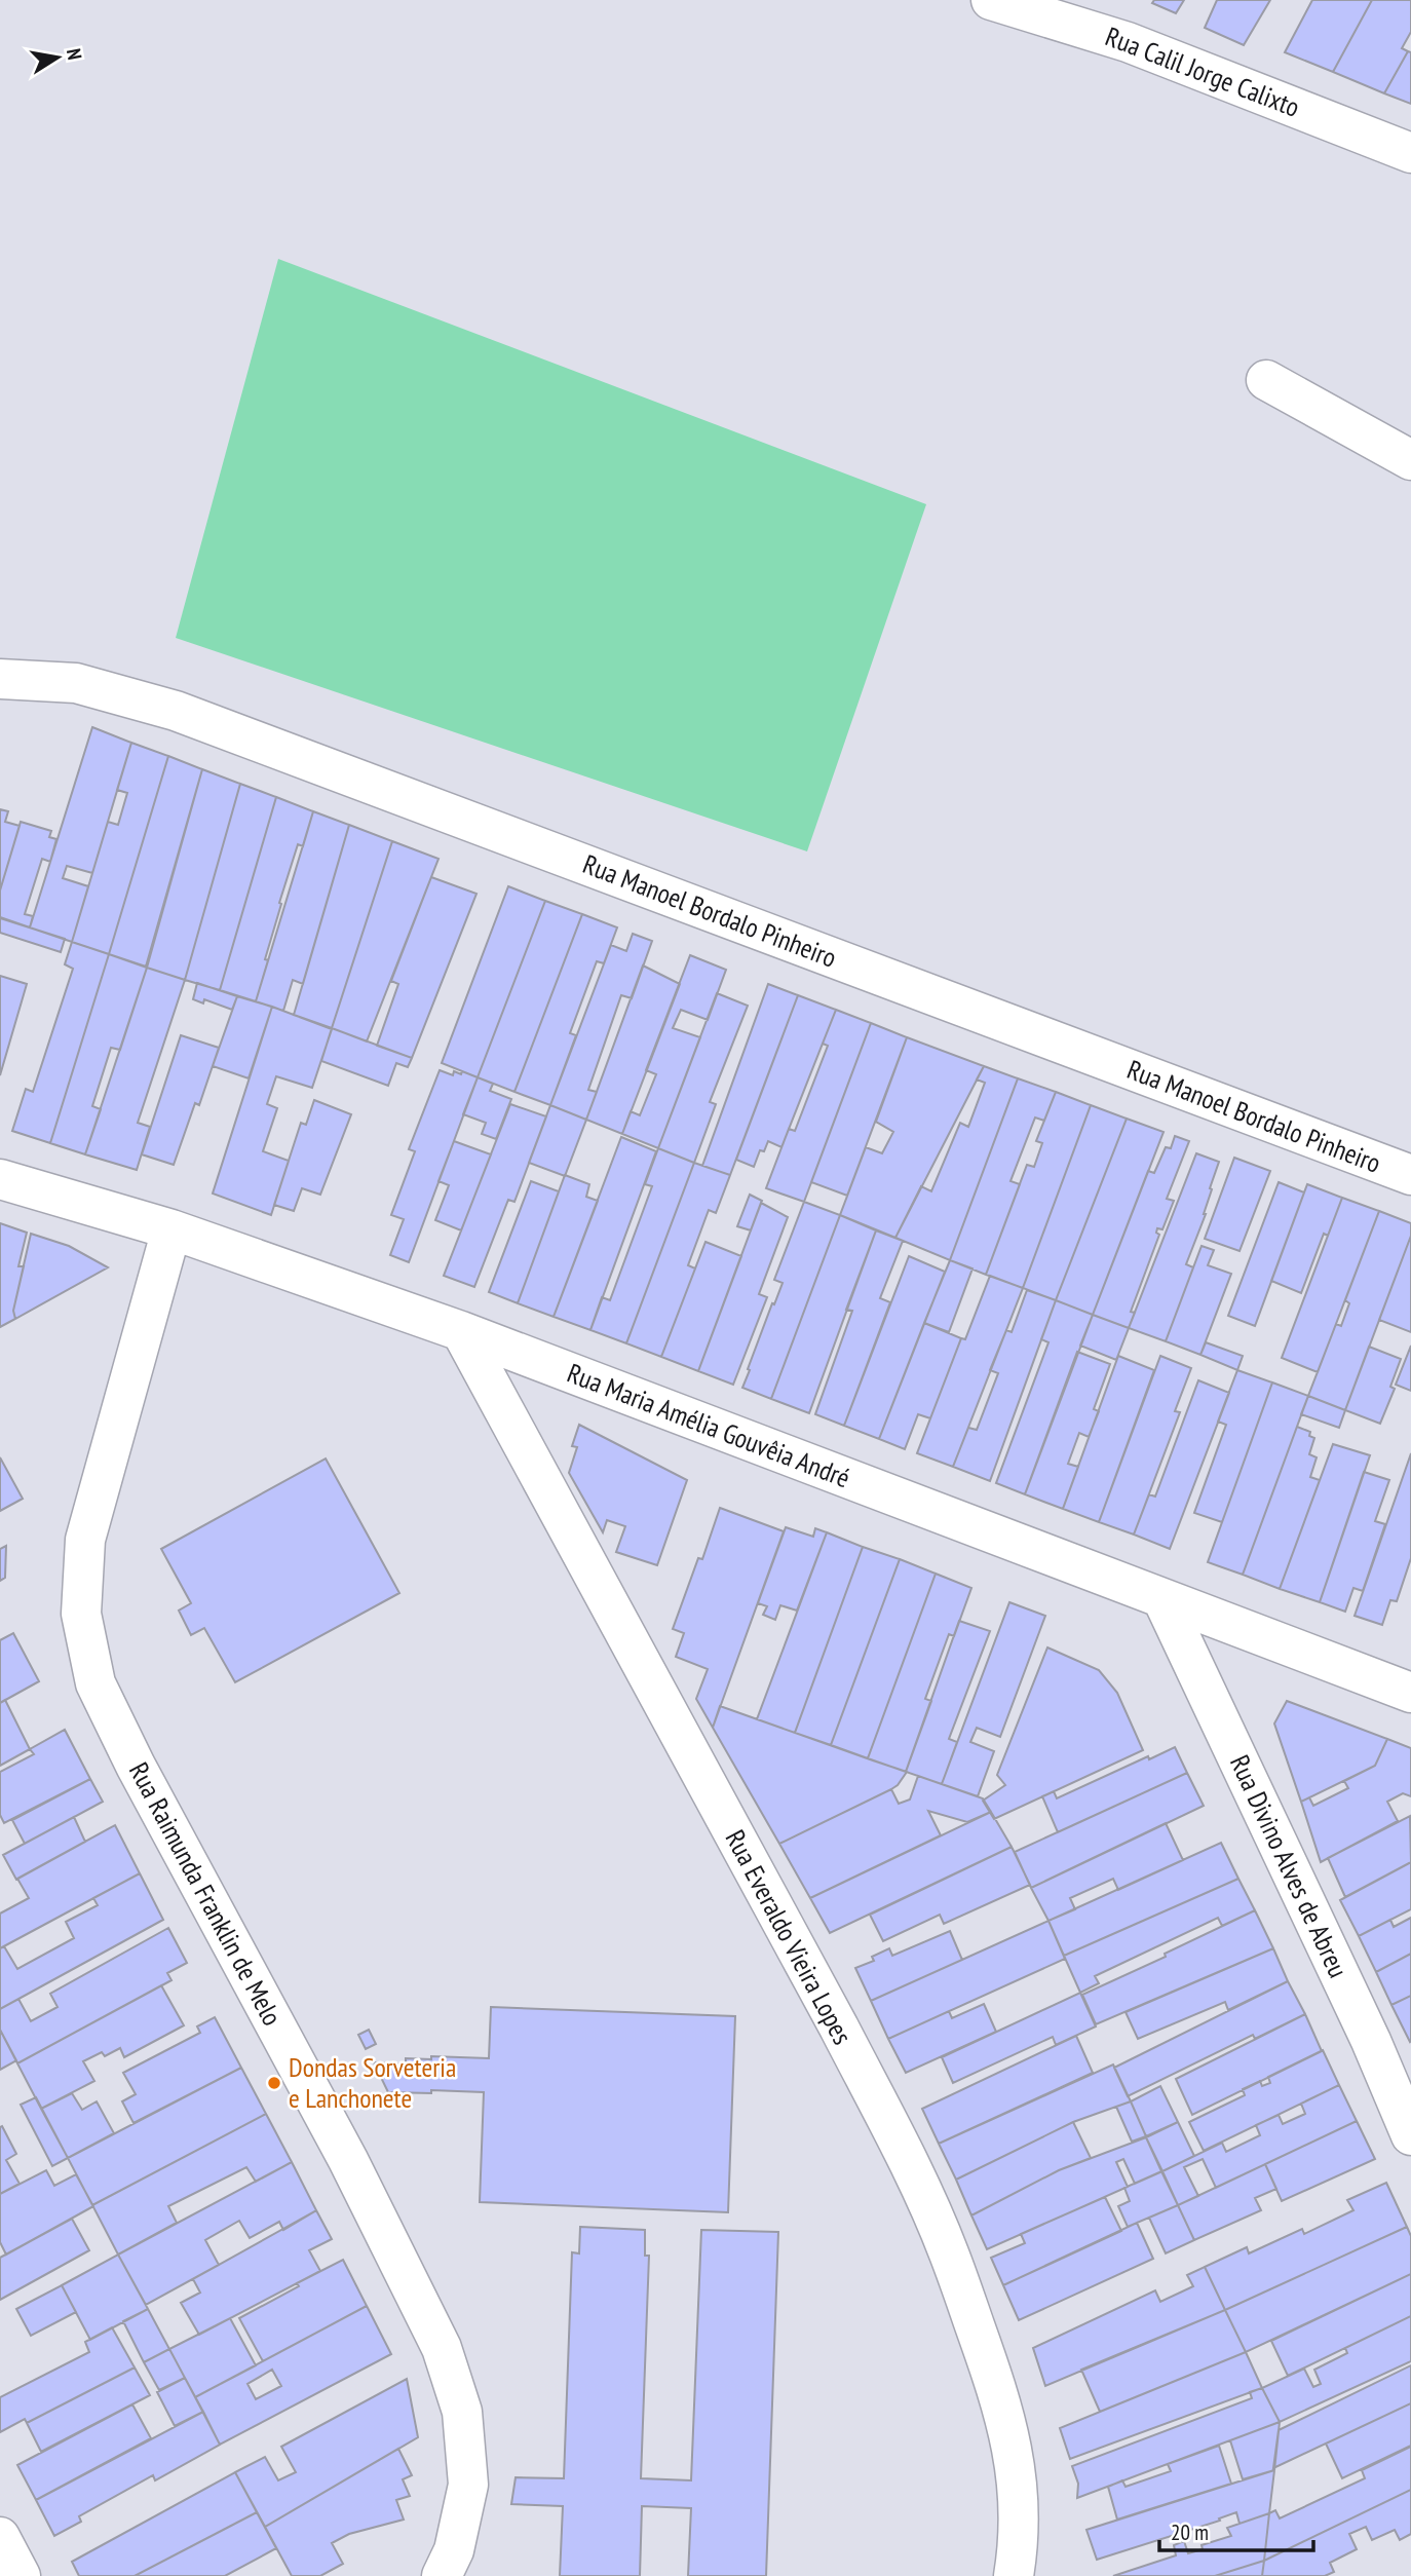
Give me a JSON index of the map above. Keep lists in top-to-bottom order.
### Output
{
  "streets": {
    "street": [
      "Rua Calil Jorge Calixto",
      "Rua Manoel Bordalo Pinheiro",
      "Rua Maria Amélia Gouvêia André",
      "Rua Divino Alves de Abreu",
      "Rua Raimunda Franklin de Melo",
      "Rua Everaldo Vieira Lopes"
    ]
  },
  "crossings": [
    ["Rua Maria Amélia Gouvêia André", "Rua Divino Alves de Abreu"],
    ["Rua Maria Amélia Gouvêia André", "Rua Raimunda Franklin de Melo"],
    ["Rua Maria Amélia Gouvêia André", "Rua Everaldo Vieira Lopes"]
  ],
  "places": ["Dondas Sorveteria e Lanchonete"],
  "scale_bar": "20 m",
  "north": "right"
}
